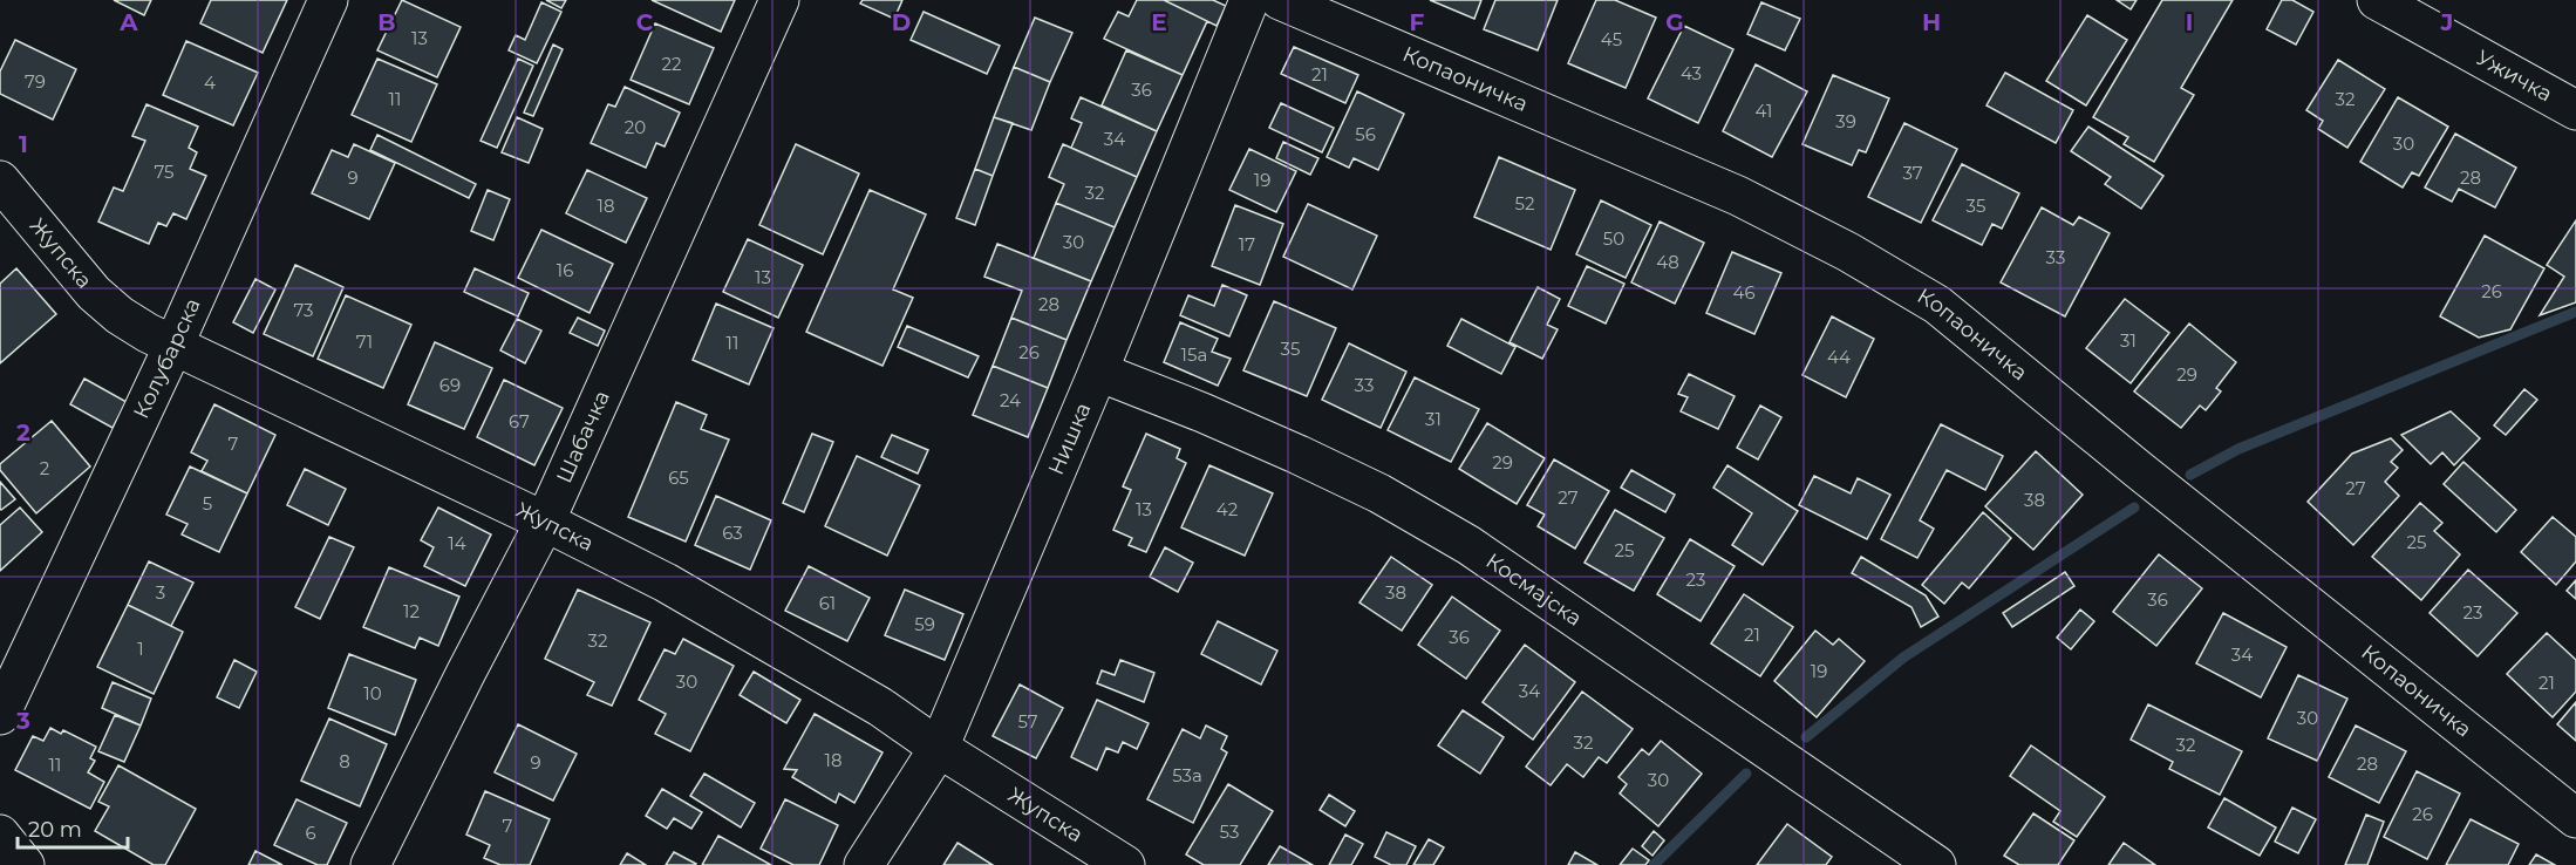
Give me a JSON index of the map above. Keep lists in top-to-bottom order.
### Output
{
  "streets": {
    "street": [
      "Ужичка",
      "Копаоничка",
      "Жупска",
      "Колубарска",
      "Шабачка",
      "Нишка",
      "Космајска"
    ]
  },
  "crossings": [
    ["Жупска", "Колубарска"],
    ["Жупска", "Шабачка"],
    ["Жупска", "Нишка"],
    ["Нишка", "Космајска"]
  ],
  "house_numbers": [
    "13",
    "45",
    "22",
    "43",
    "21",
    "79",
    "4",
    "36",
    "11",
    "32",
    "41",
    "39",
    "20",
    "56",
    "34",
    "30",
    "75",
    "37",
    "9",
    "28",
    "19",
    "32",
    "52",
    "18",
    "35",
    "50",
    "30",
    "17",
    "33",
    "48",
    "16",
    "13",
    "26",
    "46",
    "28",
    "73",
    "31",
    "71",
    "11",
    "35",
    "26",
    "15a",
    "44",
    "29",
    "69",
    "33",
    "24",
    "31",
    "67",
    "7",
    "29",
    "2",
    "65",
    "27",
    "27",
    "38",
    "5",
    "13",
    "42",
    "63",
    "25",
    "14",
    "25",
    "23",
    "3",
    "38",
    "36",
    "61",
    "12",
    "23",
    "59",
    "21",
    "36",
    "32",
    "1",
    "34",
    "19",
    "30",
    "21",
    "34",
    "10",
    "30",
    "57",
    "32",
    "32",
    "18",
    "8",
    "9",
    "28",
    "11",
    "53a",
    "30",
    "26",
    "7",
    "53",
    "6"
  ],
  "scale_bar": "20 m",
  "grid": {
    "columns": [
      "A",
      "B",
      "C",
      "D",
      "E",
      "F",
      "G",
      "H",
      "I",
      "J"
    ],
    "rows": ["1", "2", "3"]
  }
}
